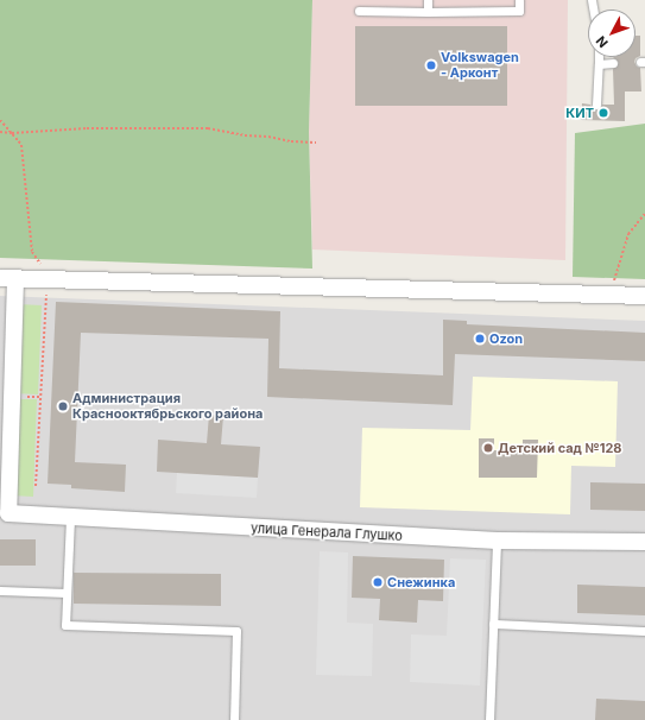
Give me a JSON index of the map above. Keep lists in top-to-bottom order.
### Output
{
  "streets": {
    "street": ["улица Генерала Глушко"]
  },
  "places": [
    "Volkswagen - Арконт",
    "КИТ",
    "Ozon",
    "Администрация Краснооктябрьского района",
    "Детский сад №128",
    "Снежинка"
  ],
  "north": "bottom left"
}
